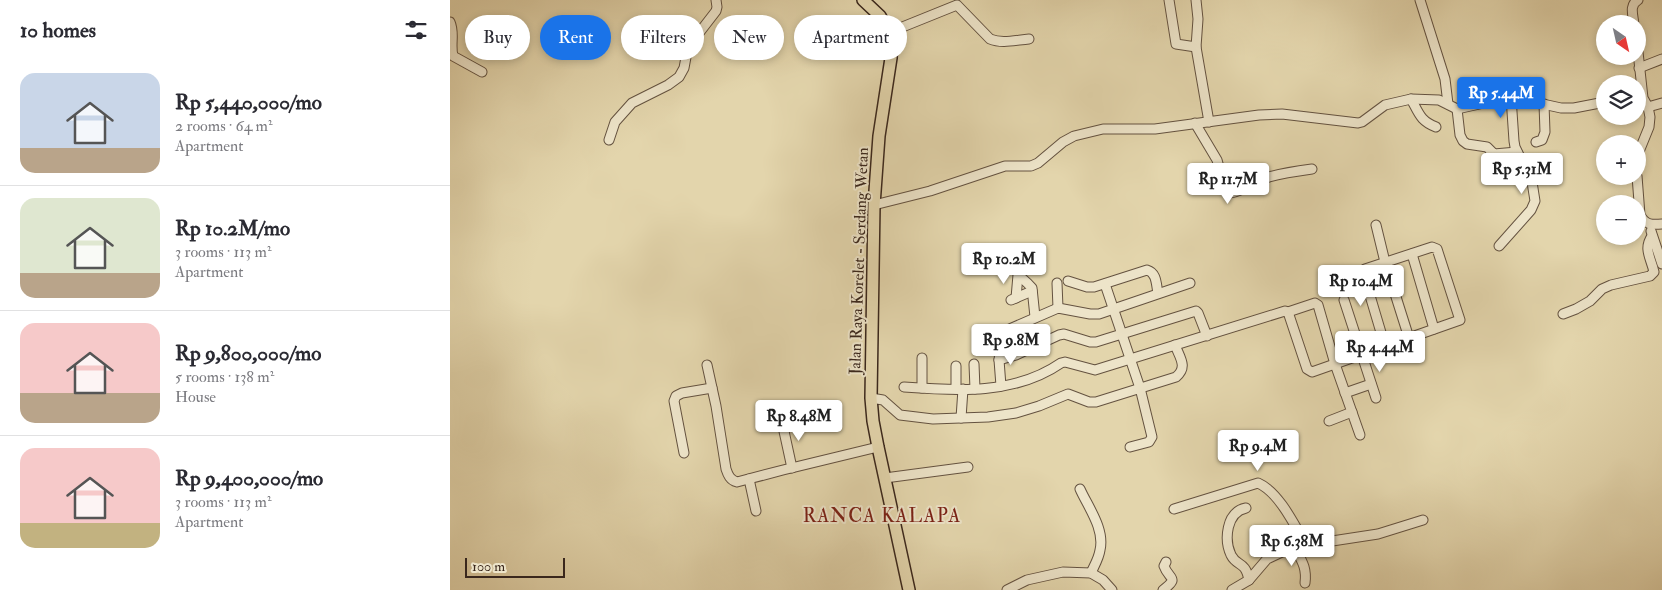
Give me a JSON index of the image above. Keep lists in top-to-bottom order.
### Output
{
  "streets": {
    "main road": ["Jalan Raya Korelet - Serdang Wetan"]
  },
  "districts": ["RANCA KALAPA"],
  "scale_bar": "100 m",
  "north": "bottom right",
  "page": {
    "heading": "10 homes",
    "map_buttons": ["+", "−"],
    "chip": [
      "Buy",
      "Rent",
      "Filters",
      "New",
      "Apartment"
    ],
    "list": [
      {
        "name": "Rp 5,440,000/mo",
        "note": "2 rooms · 64 m² · Apartment"
      },
      {
        "name": "Rp 10.2M/mo",
        "note": "3 rooms · 113 m² · Apartment"
      },
      {
        "name": "Rp 9,800,000/mo",
        "note": "5 rooms · 138 m² · House"
      },
      {
        "name": "Rp 9,400,000/mo",
        "note": "3 rooms · 113 m² · Apartment"
      }
    ],
    "price": [
      "Rp 5.44M",
      "Rp 5.31M",
      "Rp 11.7M",
      "Rp 10.2M",
      "Rp 10.4M",
      "Rp 9.8M",
      "Rp 4.44M",
      "Rp 8.48M",
      "Rp 9.4M",
      "Rp 6.38M"
    ],
    "scale": "100 m"
  }
}
